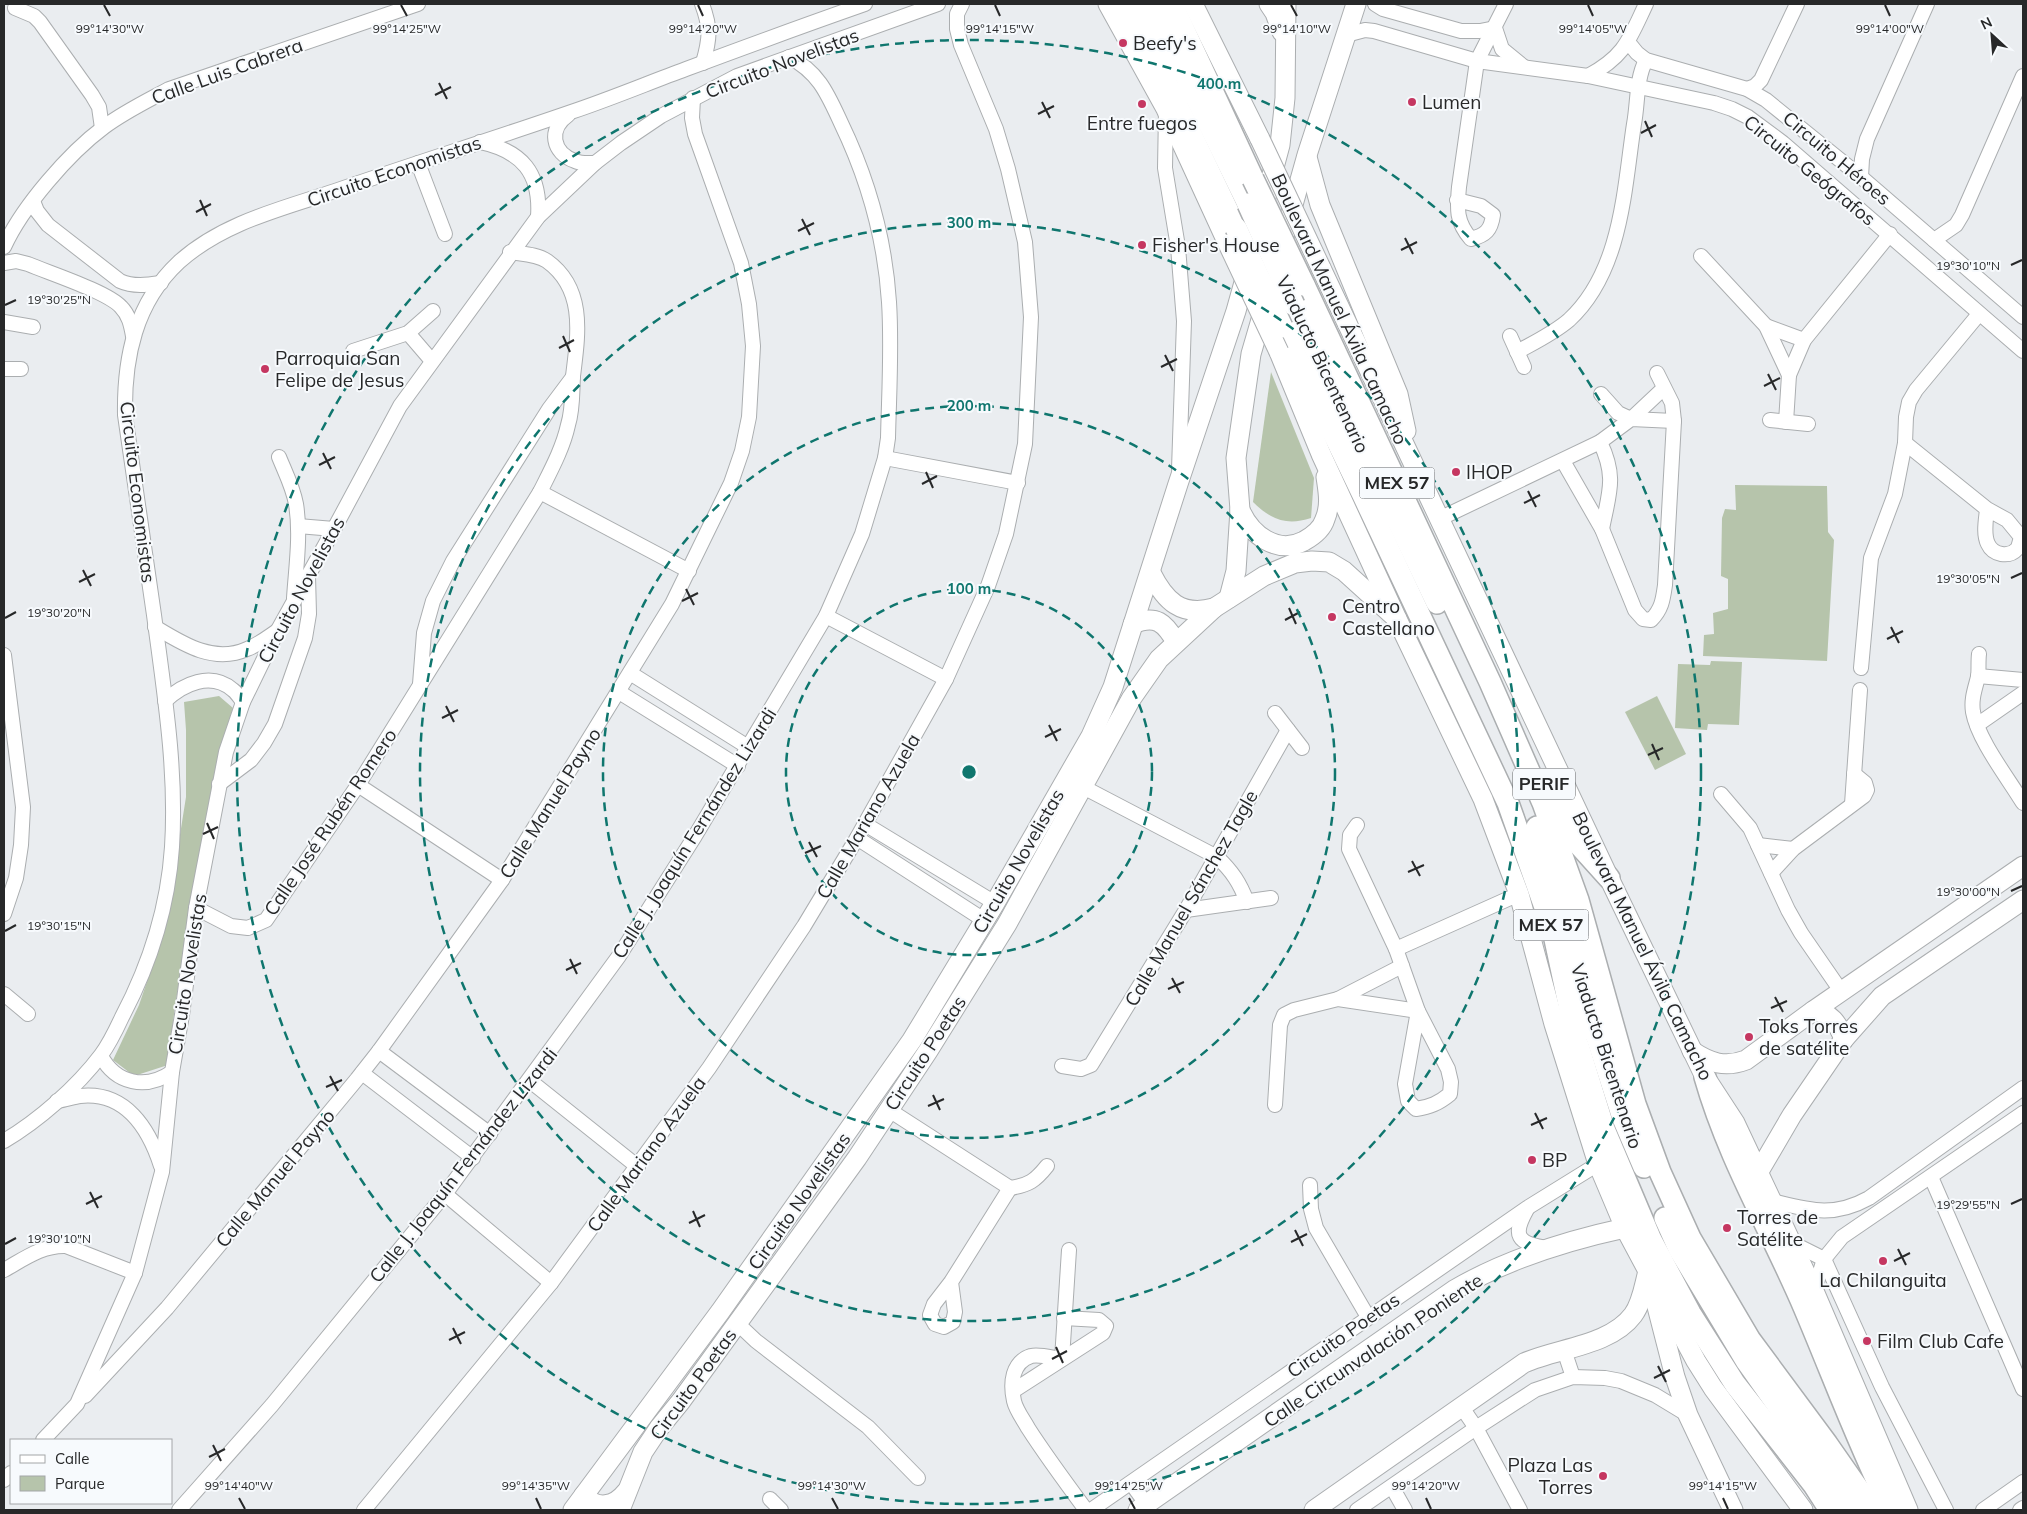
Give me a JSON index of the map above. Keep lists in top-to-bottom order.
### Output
{
  "streets": {
    "highway": [
      "Boulevard Manuel Ávila Camacho",
      "Viaducto Bicentenario",
      "MEX 57",
      "PERIF"
    ],
    "main road": ["Circuito Novelistas", "Circuito Poetas", "Calle Circunvalación Poniente"],
    "street": [
      "Calle Luis Cabrera",
      "Circuito Héroes",
      "Circuito Geógrafos",
      "Circuito Economistas",
      "Calle Manuel Payno",
      "Calle Mariano Azuela",
      "Calle José Rubén Romero",
      "Calle J. Joaquín Fernández Lizardi",
      "Calle Manuel Sánchez Tagle"
    ]
  },
  "crossings": [
    ["Circuito Novelistas", "Calle Manuel Payno"],
    ["Circuito Novelistas", "Calle José Rubén Romero"],
    ["Circuito Novelistas", "Calle J. Joaquín Fernández Lizardi"],
    ["Boulevard Manuel Ávila Camacho", "PERIF"]
  ],
  "places": [
    "Beefy's",
    "Lumen",
    "Entre fuegos",
    "Fisher's House",
    "Parroquia San Felipe de Jesus",
    "IHOP",
    "Centro Castellano",
    "Toks Torres de satélite",
    "BP",
    "Torres de Satélite",
    "La Chilanguita",
    "Film Club Cafe",
    "Plaza Las Torres"
  ],
  "legend": ["Calle", "Parque"],
  "north": "top left",
  "coordinates": [
    "99°14'30\"W",
    "99°14'25\"W",
    "99°14'15\"W",
    "99°14'10\"W",
    "99°14'05\"W",
    "99°14'00\"W",
    "99°14'20\"W",
    "19°30'10\"N",
    "19°30'25\"N",
    "19°30'05\"N",
    "19°30'20\"N",
    "19°30'00\"N",
    "19°30'15\"N",
    "19°29'55\"N",
    "99°14'40\"W",
    "99°14'35\"W"
  ],
  "rings": [
    "400 m",
    "300 m",
    "200 m",
    "100 m"
  ]
}
